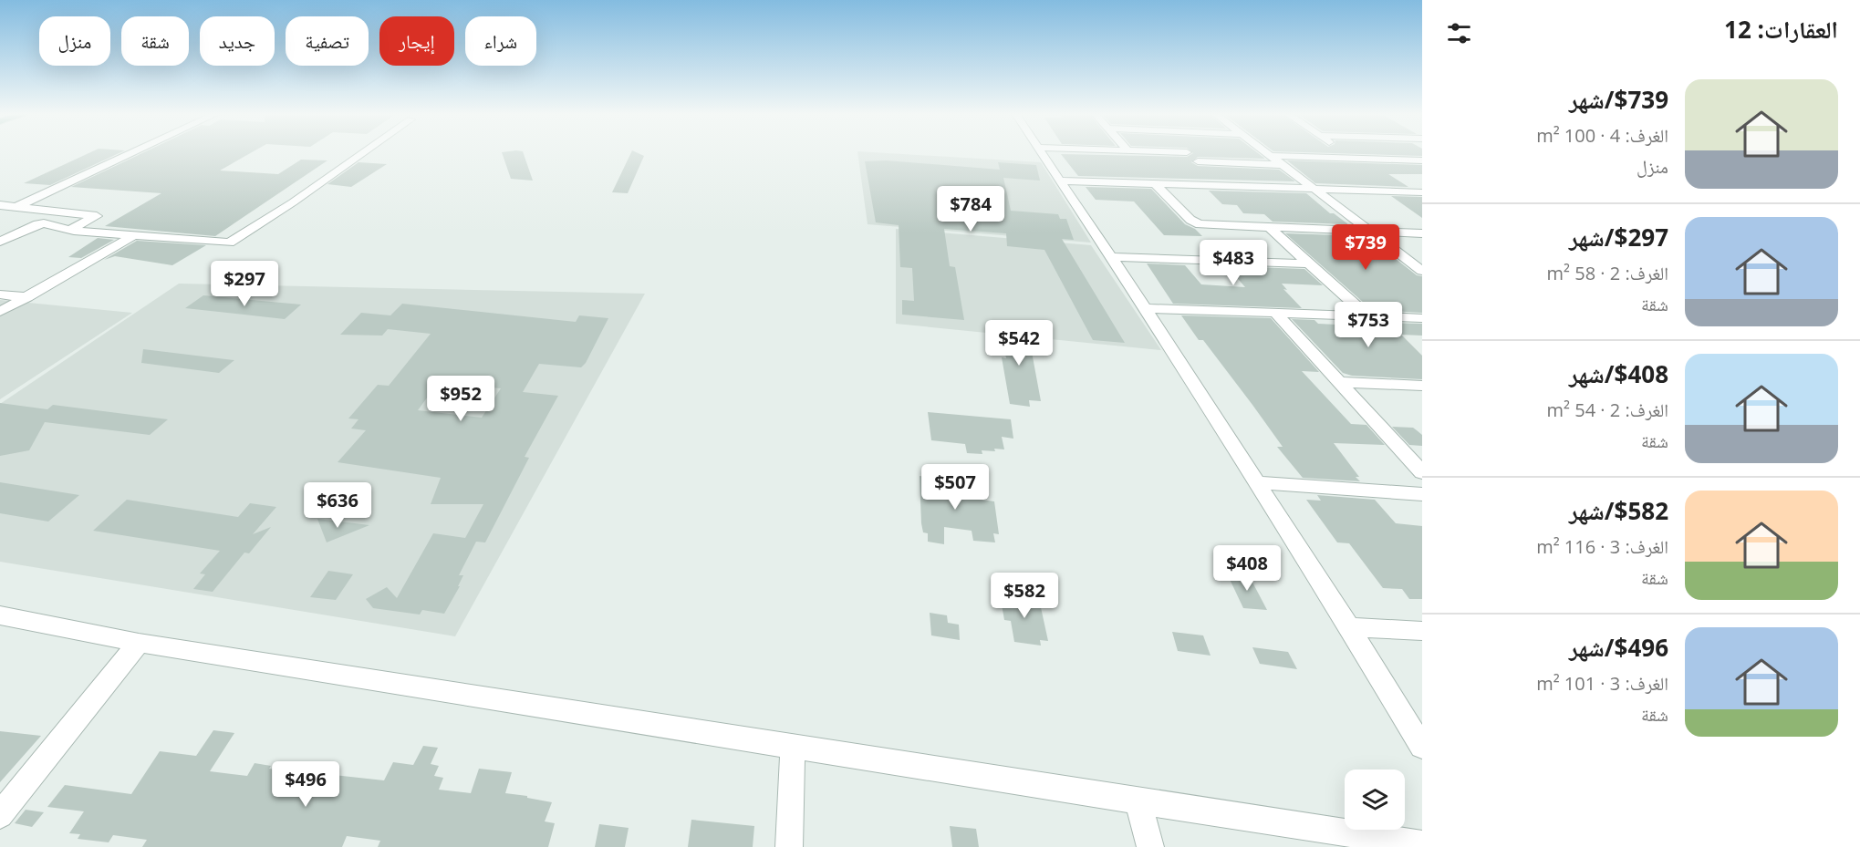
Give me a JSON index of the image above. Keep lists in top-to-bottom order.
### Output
{
  "page": {
    "heading": "العقارات: 12",
    "chip": [
      "شراء",
      "إيجار",
      "تصفية",
      "جديد",
      "شقة",
      "منزل"
    ],
    "list": [
      {
        "name": "$739/شهر",
        "note": "الغرف: 4 · 100 m² · منزل"
      },
      {
        "name": "$297/شهر",
        "note": "الغرف: 2 · 58 m² · شقة"
      },
      {
        "name": "$408/شهر",
        "note": "الغرف: 2 · 54 m² · شقة"
      },
      {
        "name": "$582/شهر",
        "note": "الغرف: 3 · 116 m² · شقة"
      },
      {
        "name": "$496/شهر",
        "note": "الغرف: 3 · 101 m² · شقة"
      }
    ],
    "price": [
      "$784",
      "$739",
      "$483",
      "$297",
      "$753",
      "$542",
      "$952",
      "$507",
      "$636",
      "$408",
      "$582",
      "$496"
    ]
  }
}
